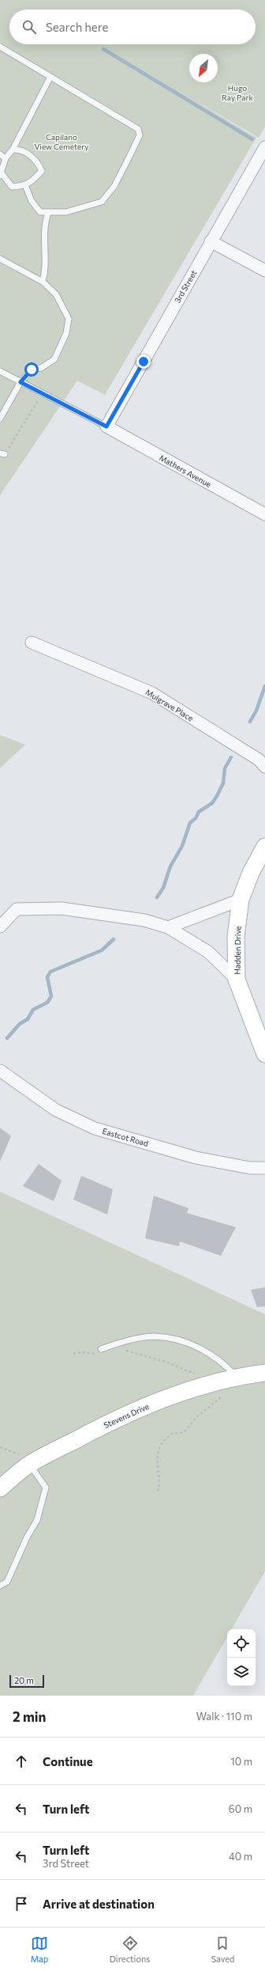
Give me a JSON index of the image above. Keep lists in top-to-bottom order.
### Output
{
  "streets": {
    "street": [
      "3rd Street",
      "Mathers Avenue",
      "Mulgrave Place",
      "Hadden Drive",
      "Eastcot Road",
      "Stevens Drive"
    ]
  },
  "crossings": [
    ["3rd Street", "Mathers Avenue"]
  ],
  "parks": ["Hugo Ray Park", "Capilano View Cemetery"],
  "scale_bar": "20 m",
  "north": "bottom left",
  "page": {
    "search": "Search here",
    "scale": "20 m",
    "heading": ["2 min", "Walk · 110 m"],
    "list": [
      ["Continue", "10 m"],
      ["Turn left", "60 m"],
      ["Turn left", "3rd Street", "40 m"],
      "Arrive at destination"
    ],
    "nav": ["Map", "Directions", "Saved"]
  }
}
